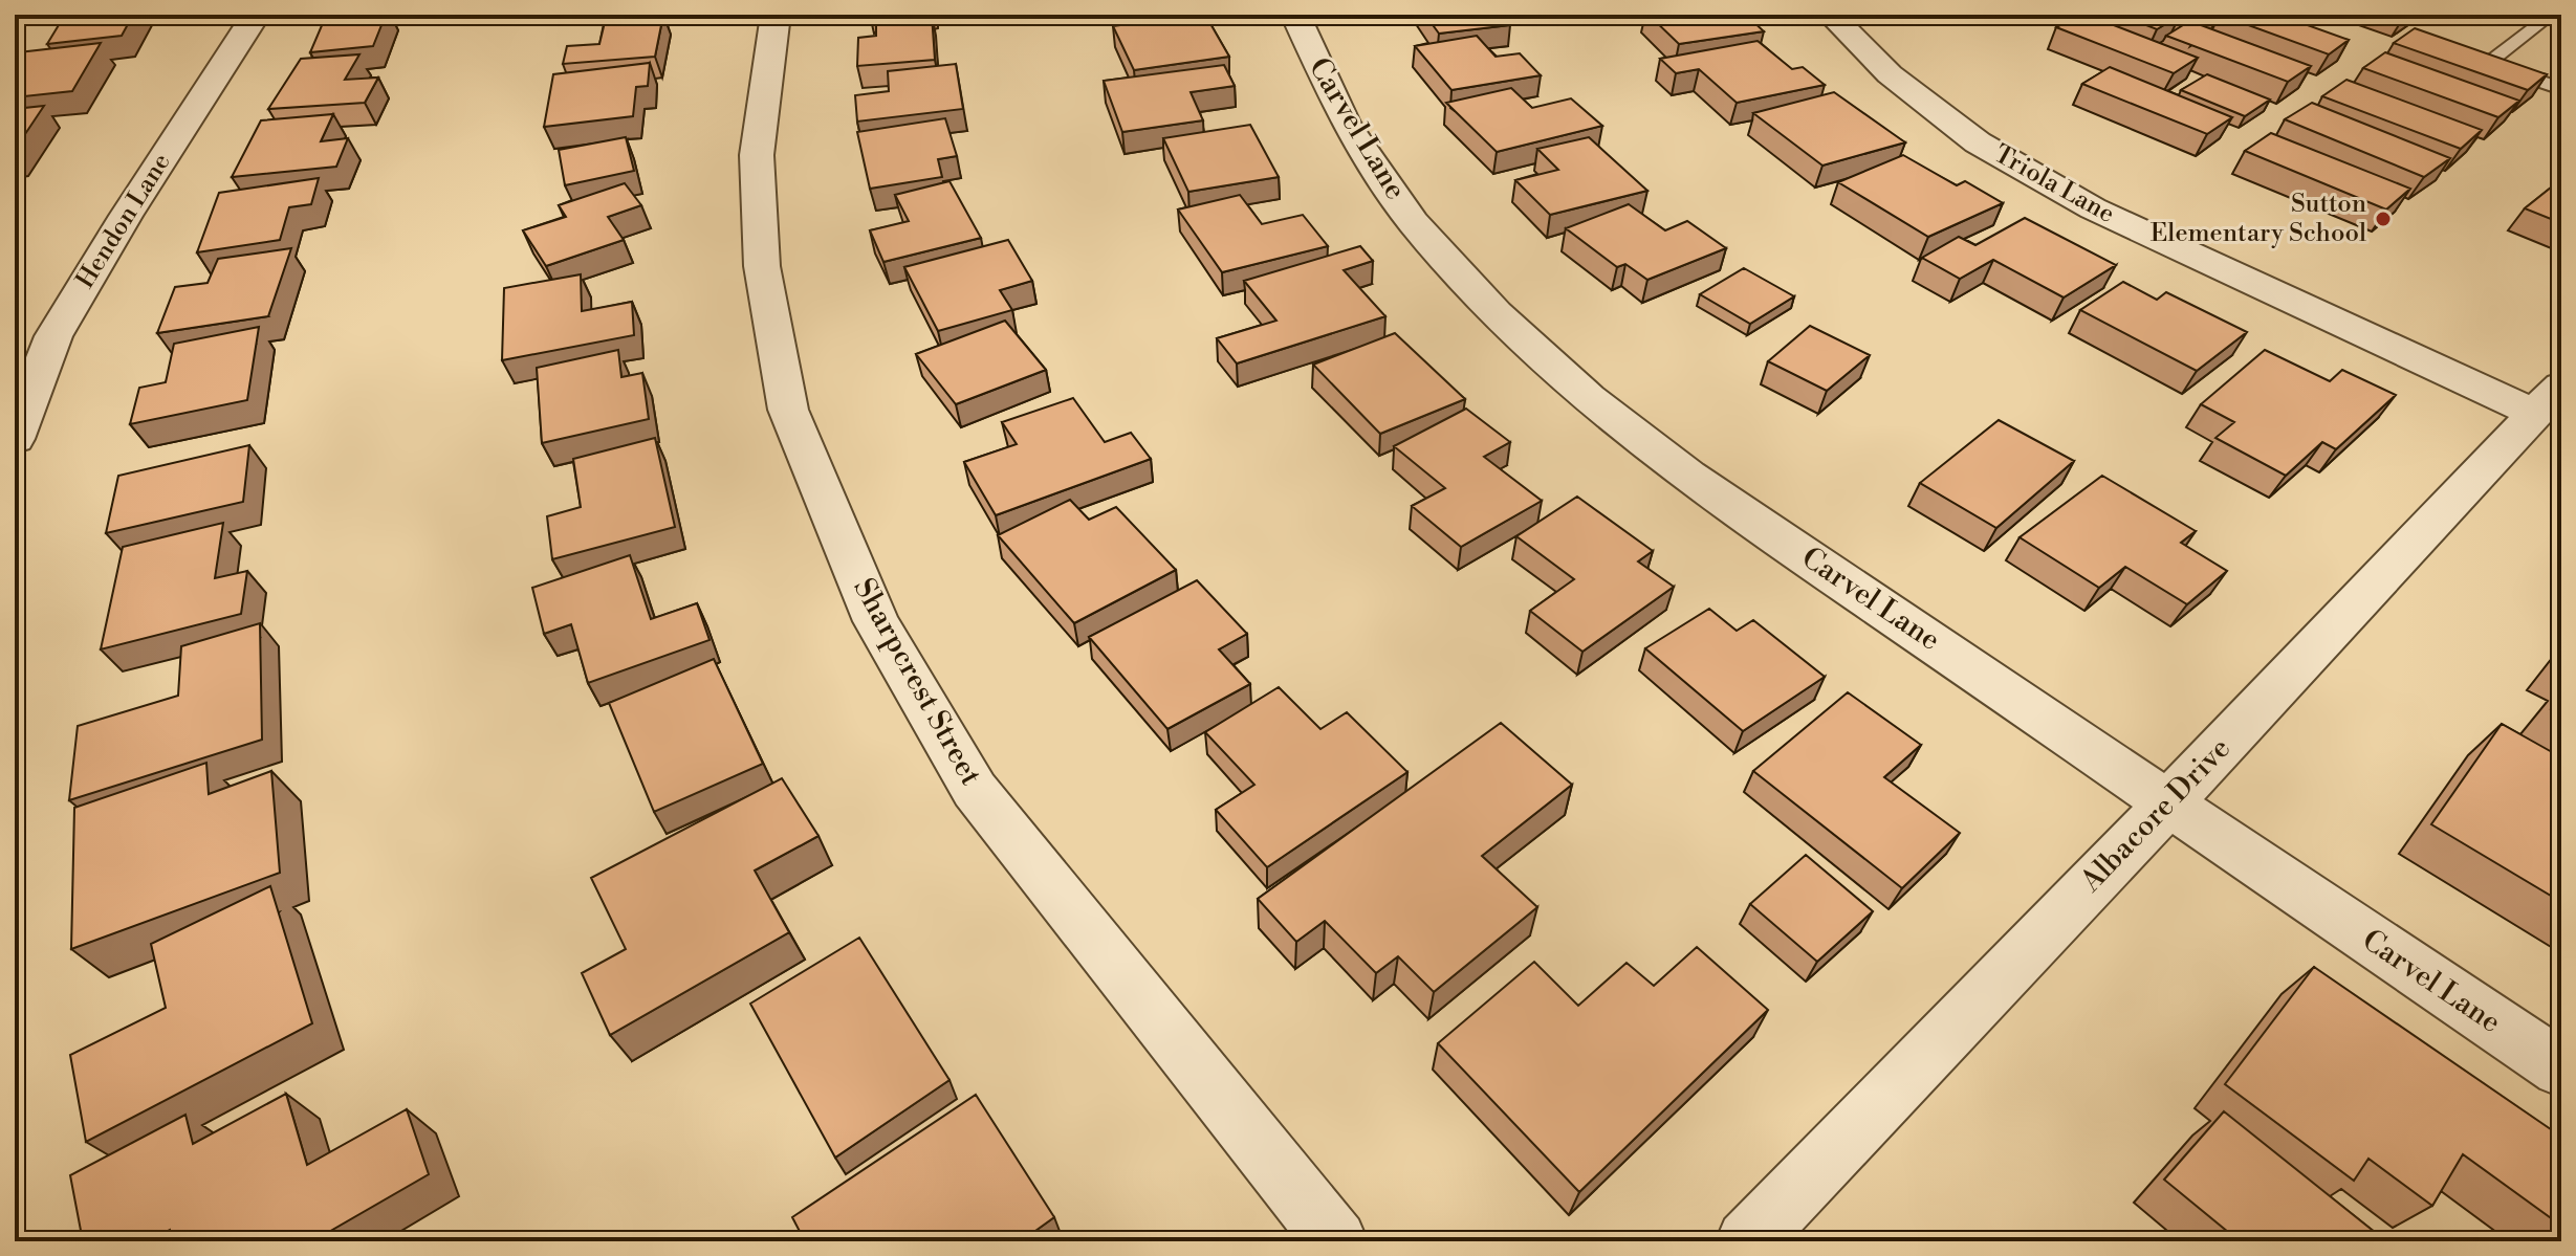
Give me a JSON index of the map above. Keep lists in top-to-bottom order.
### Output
{
  "streets": {
    "street": [
      "Carvel Lane",
      "Triola Lane",
      "Hendon Lane",
      "Sharpcrest Street",
      "Albacore Drive"
    ]
  },
  "crossings": [
    ["Carvel Lane", "Albacore Drive"],
    ["Triola Lane", "Albacore Drive"]
  ],
  "places": ["Sutton Elementary School"]
}
